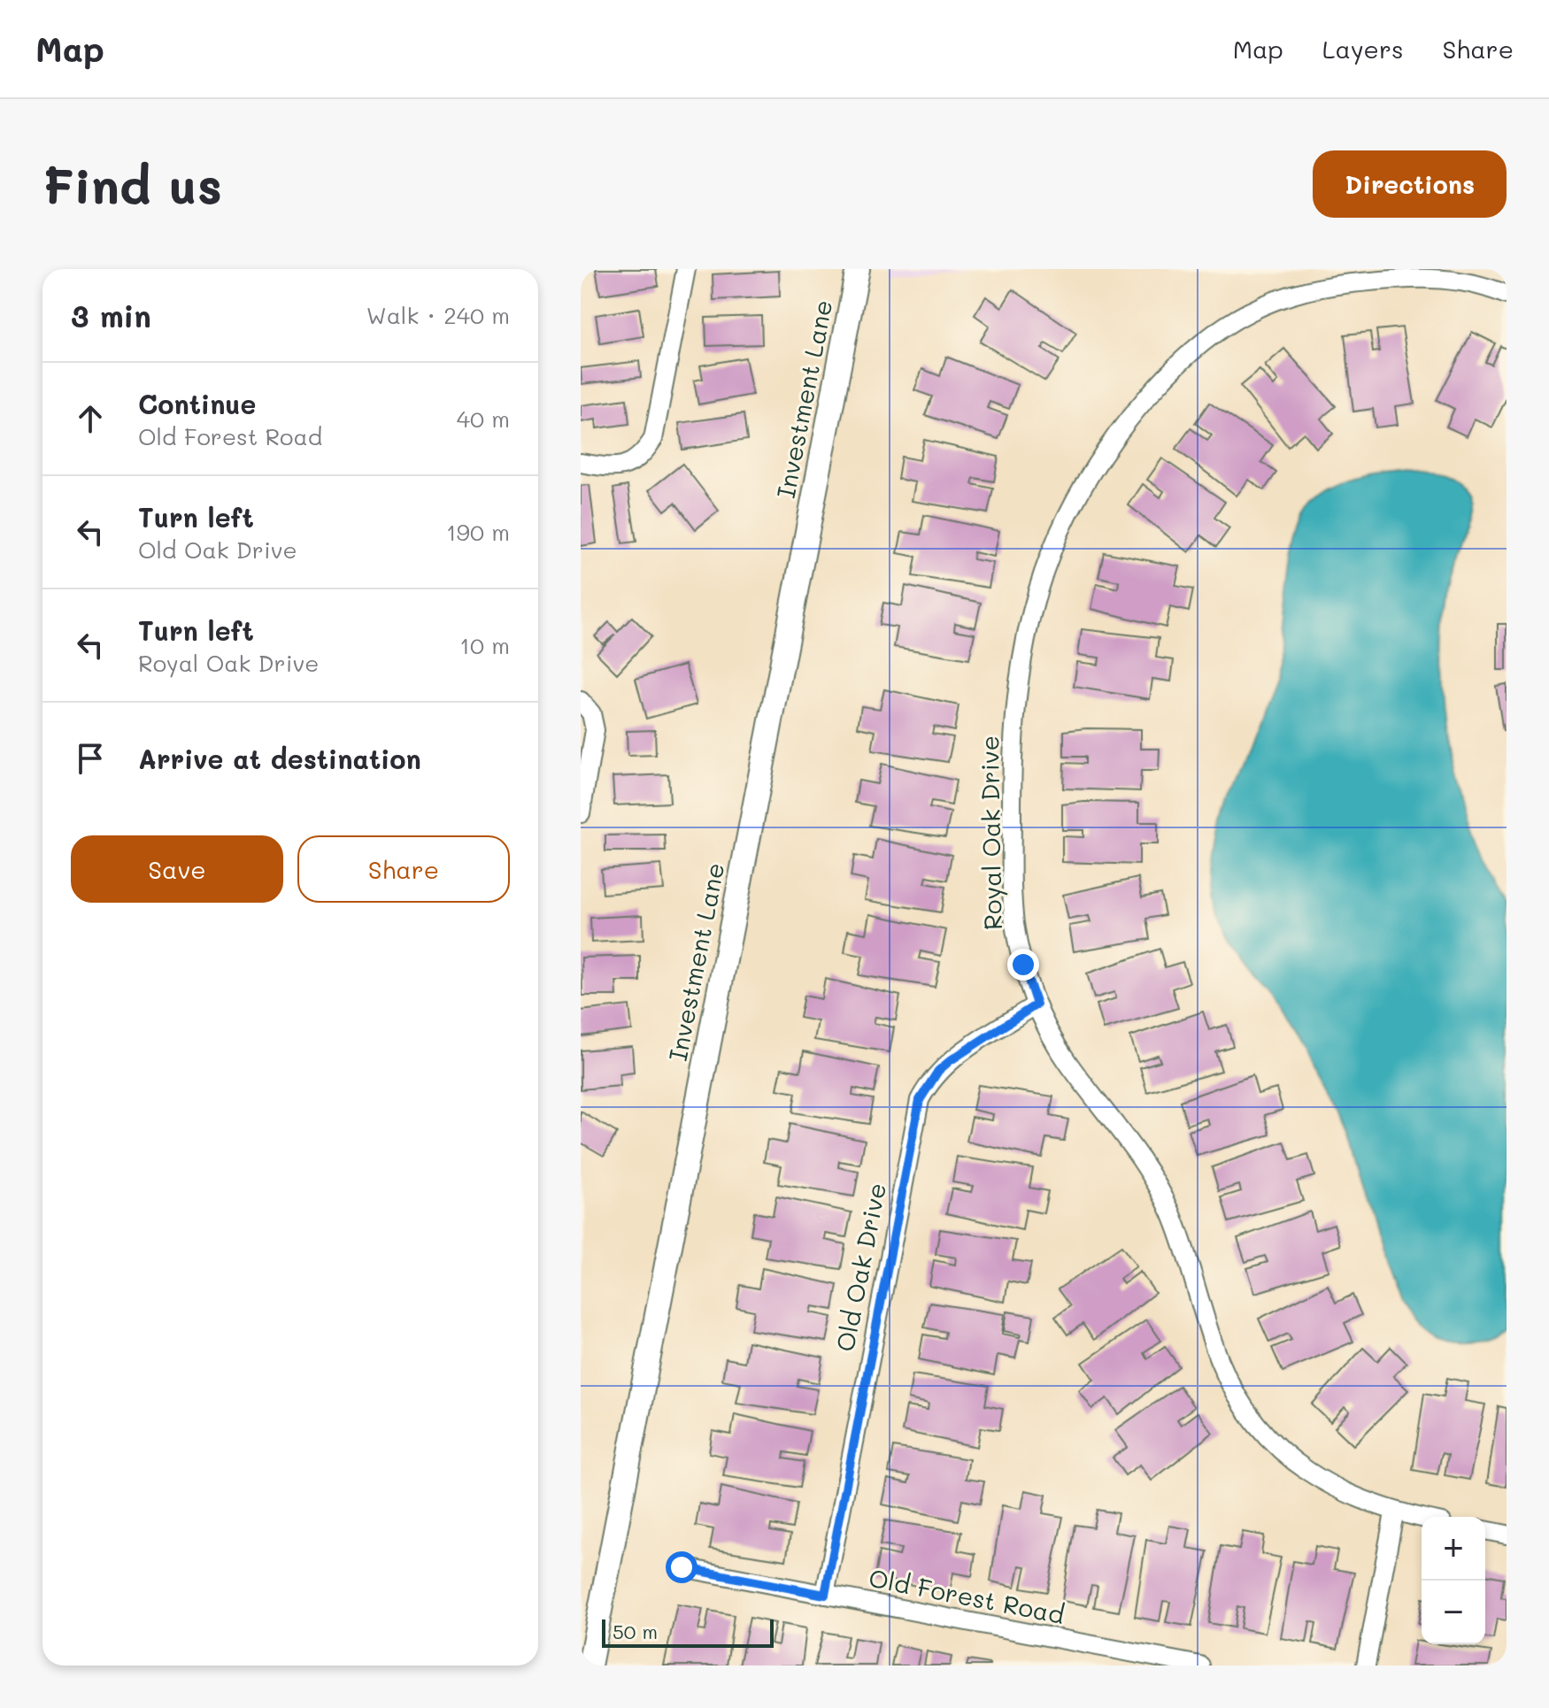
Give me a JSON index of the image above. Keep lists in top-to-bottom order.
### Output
{
  "streets": {
    "street": [
      "Investment Lane",
      "Royal Oak Drive",
      "Old Oak Drive",
      "Old Forest Road"
    ]
  },
  "crossings": [
    ["Royal Oak Drive", "Old Oak Drive"],
    ["Old Oak Drive", "Old Forest Road"]
  ],
  "scale_bar": "50 m",
  "page": {
    "header": "Map",
    "nav": ["Map", "Layers", "Share"],
    "buttons": [
      "Directions",
      ["Save", "Share"]
    ],
    "title": "Find us",
    "heading": ["3 min", "Walk · 240 m"],
    "list": [
      ["Continue", "Old Forest Road", "40 m"],
      ["Turn left", "Old Oak Drive", "190 m"],
      ["Turn left", "Royal Oak Drive", "10 m"],
      "Arrive at destination"
    ],
    "map_buttons": ["+", "−"],
    "scale": "50 m"
  }
}
